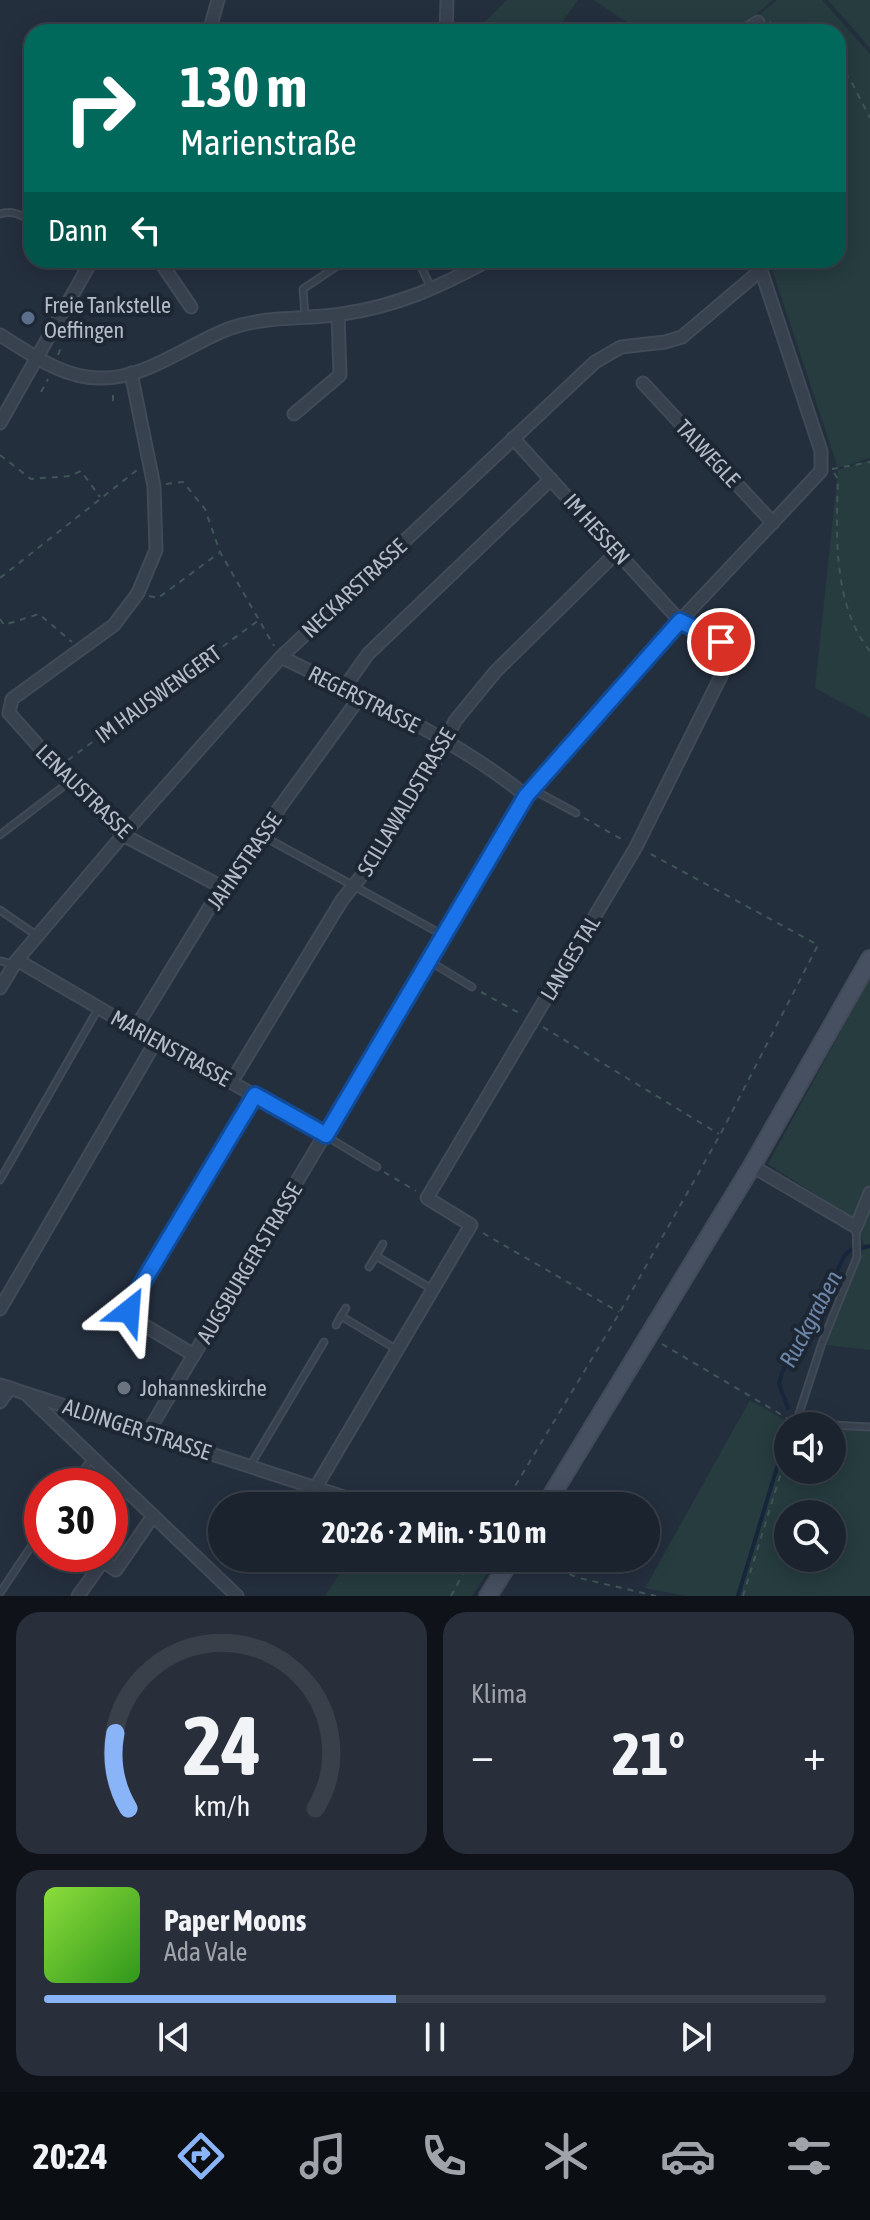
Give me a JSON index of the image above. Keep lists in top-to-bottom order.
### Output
{
  "streets": {
    "street": [
      "TALWEGLE",
      "IM HESSEN",
      "NECKARSTRASSE",
      "REGERSTRASSE",
      "LENAUSTRASSE",
      "SCILLAWALDSTRASSE",
      "JAHNSTRASSE",
      "LANGES TAL",
      "MARIENSTRASSE",
      "AUGSBURGER STRASSE",
      "ALDINGER STRASSE"
    ],
    "path": ["IM HAUSWENGERT"]
  },
  "crossings": [
    ["TALWEGLE", "AUGSBURGER STRASSE"],
    ["IM HESSEN", "NECKARSTRASSE"],
    ["IM HESSEN", "SCILLAWALDSTRASSE"],
    ["IM HESSEN", "LANGES TAL"],
    ["IM HESSEN", "AUGSBURGER STRASSE"],
    ["NECKARSTRASSE", "REGERSTRASSE"],
    ["NECKARSTRASSE", "LENAUSTRASSE"],
    ["NECKARSTRASSE", "MARIENSTRASSE"],
    ["IM HAUSWENGERT", "LENAUSTRASSE"],
    ["REGERSTRASSE", "SCILLAWALDSTRASSE"],
    ["REGERSTRASSE", "JAHNSTRASSE"],
    ["REGERSTRASSE", "AUGSBURGER STRASSE"],
    ["LENAUSTRASSE", "JAHNSTRASSE"],
    ["SCILLAWALDSTRASSE", "MARIENSTRASSE"],
    ["JAHNSTRASSE", "MARIENSTRASSE"],
    ["LANGES TAL", "AUGSBURGER STRASSE"],
    ["MARIENSTRASSE", "AUGSBURGER STRASSE"],
    ["AUGSBURGER STRASSE", "ALDINGER STRASSE"]
  ],
  "water": ["Ruckgraben"],
  "places": ["Freie Tankstelle Oeffingen", "Johanneskirche"],
  "page": {
    "turn": ["130 m", "Marienstraße"],
    "then": "Dann",
    "limit": "30",
    "trip": "20:26 · 2 Min. · 510 m",
    "tile": "Klima",
    "heat": ["−", "21°", "+"],
    "song": ["Paper Moons", "Ada Vale"],
    "tabs": "20:24",
    "gauge": ["24", "km/h"]
  }
}
